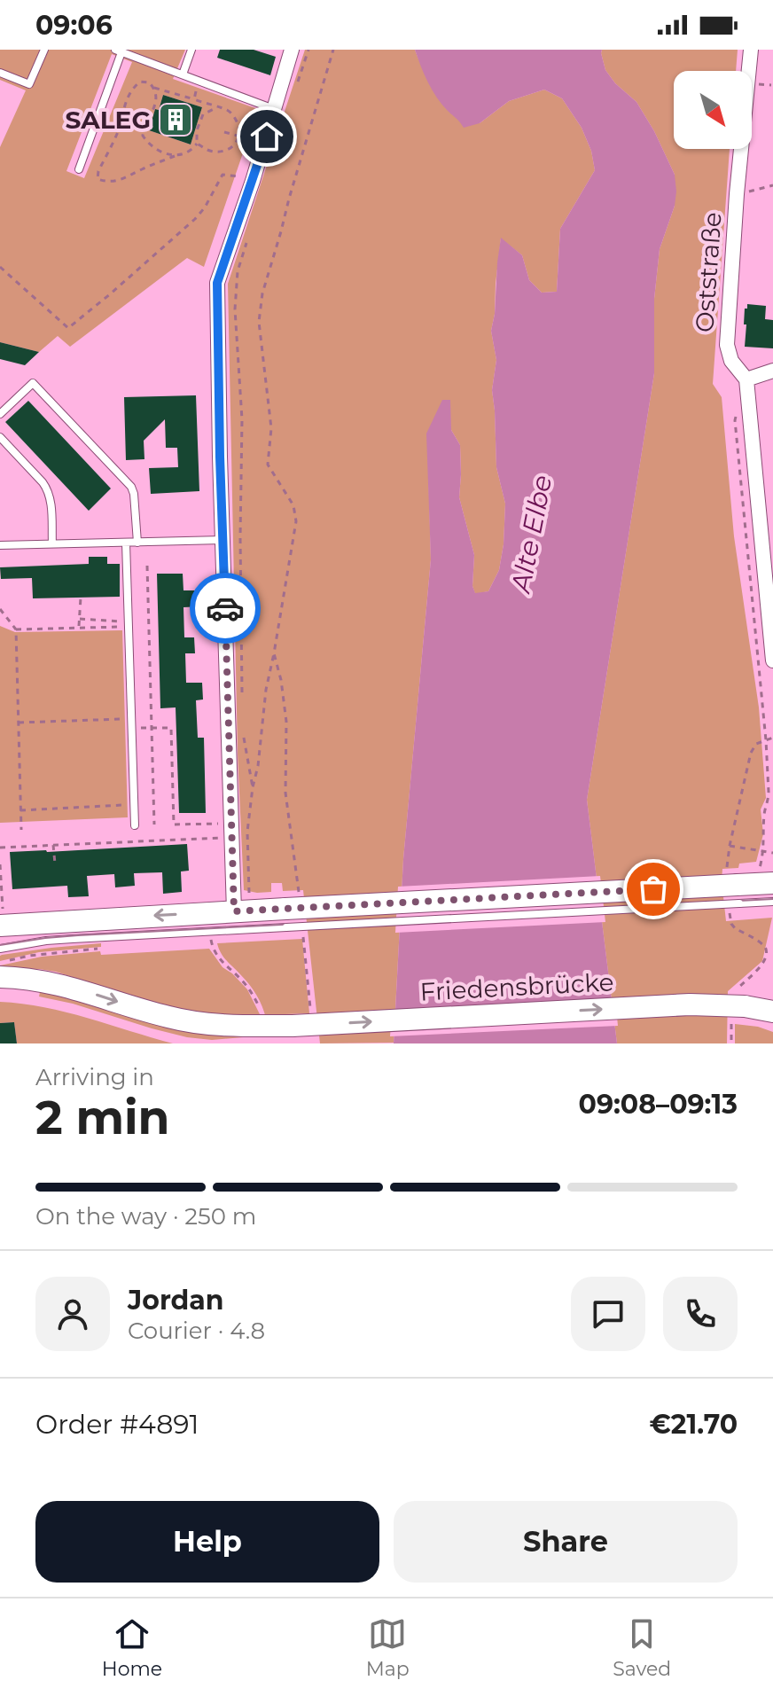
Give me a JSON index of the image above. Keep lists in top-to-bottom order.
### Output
{
  "streets": {
    "main road": ["Friedensbrücke"],
    "street": ["Oststraße"]
  },
  "water": ["Alte Elbe"],
  "places": {
    "building": ["SALEG"]
  },
  "north": "bottom right",
  "page": {
    "status": "09:06",
    "heading": ["2 min", "Arriving in", "09:08–09:13"],
    "panel": [
      "Jordan",
      "Courier · 4.8",
      "Order #4891",
      "€21.70"
    ],
    "bar": "On the way · 250 m",
    "buttons": ["Help", "Share"],
    "tabs": ["Home", "Map", "Saved"]
  }
}
